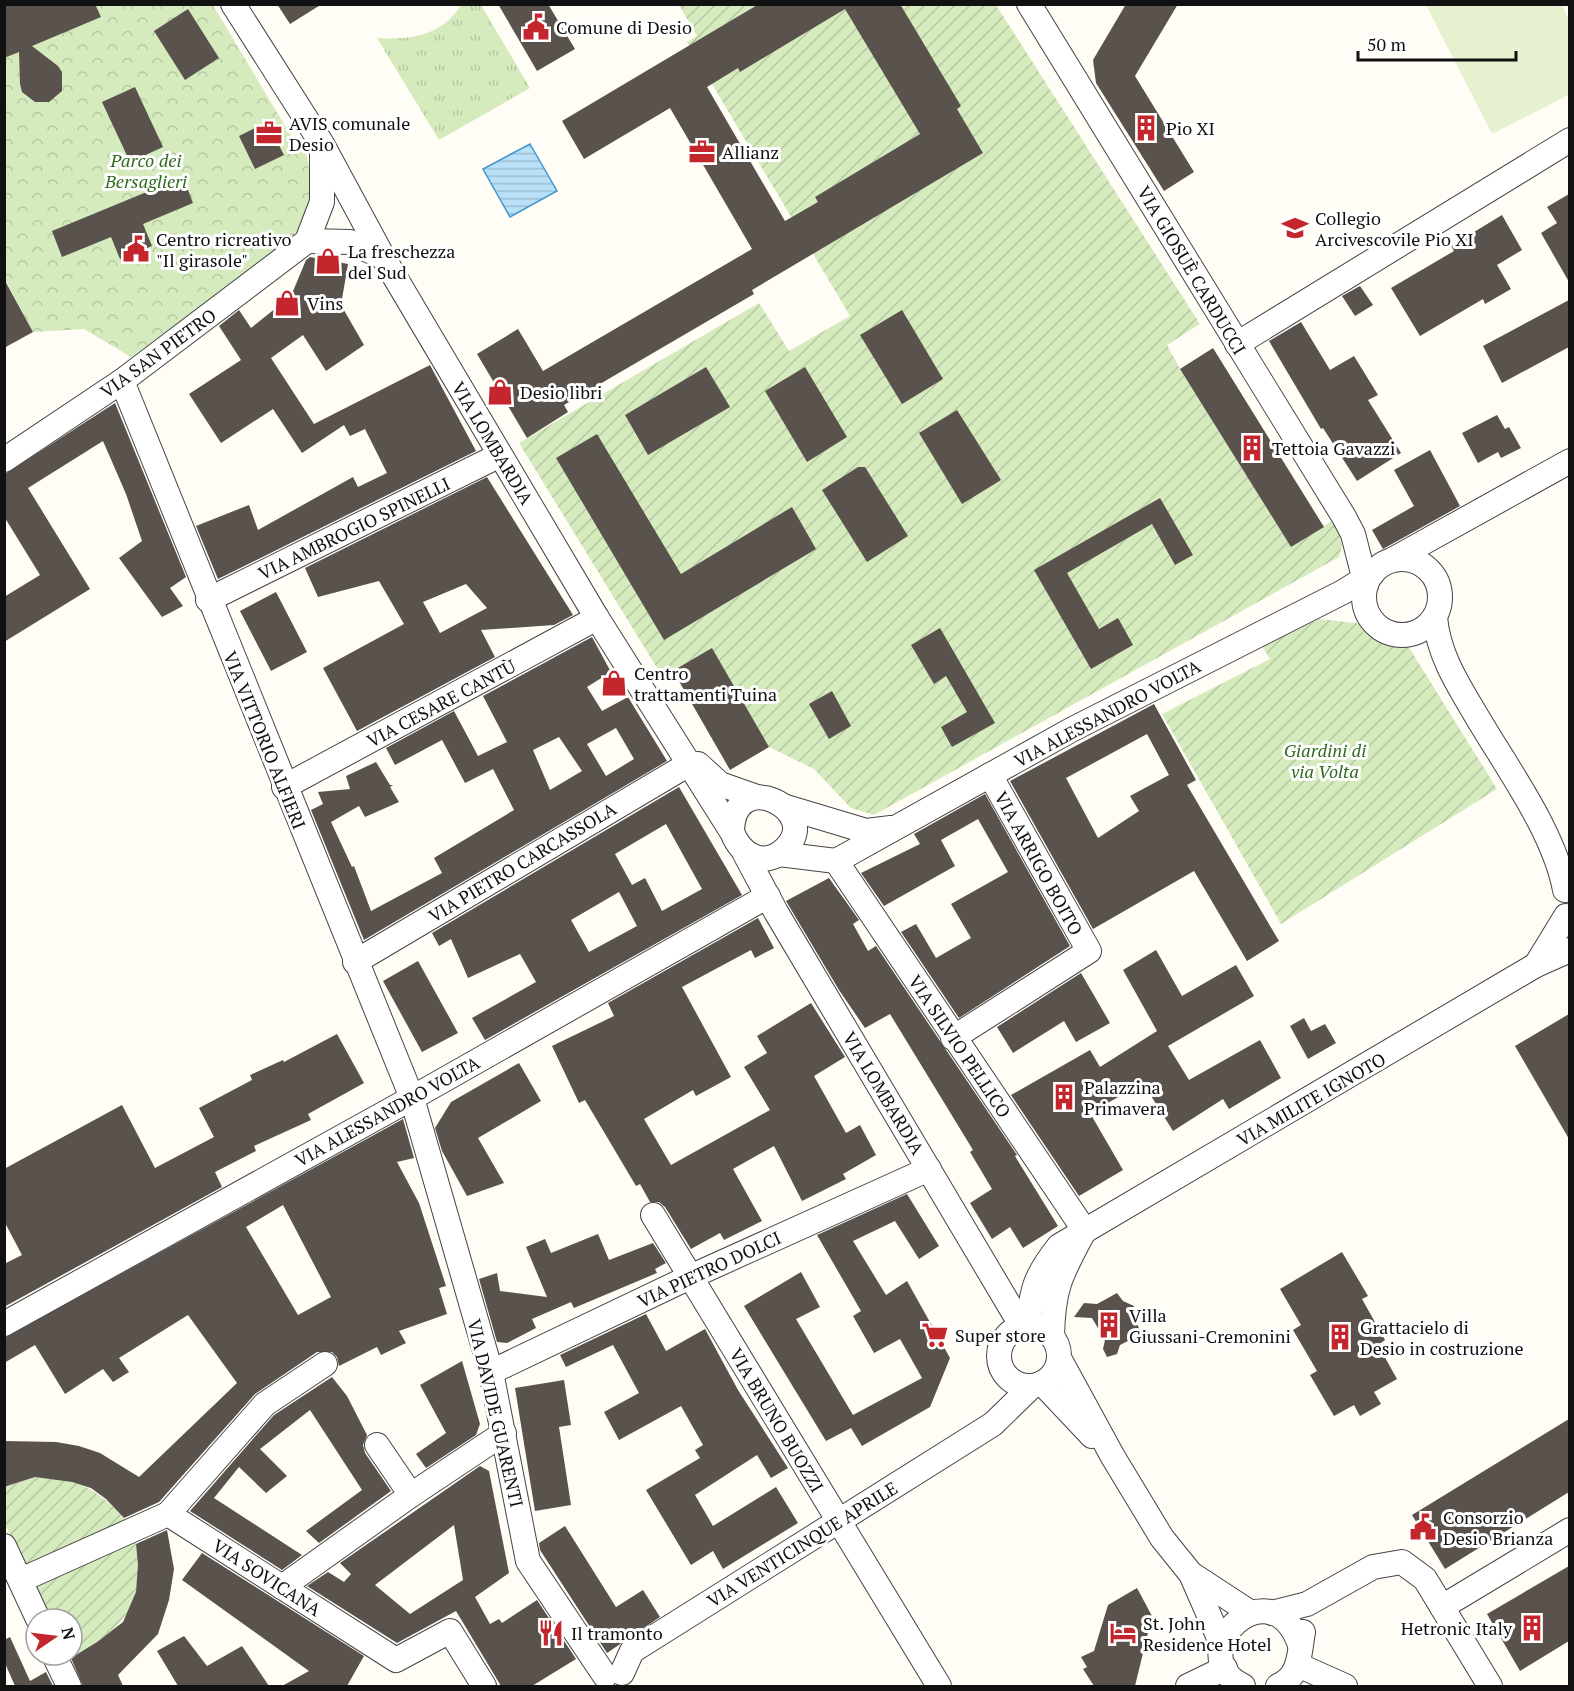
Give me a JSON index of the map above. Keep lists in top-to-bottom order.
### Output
{
  "streets": {
    "street": [
      "VIA GIOSUÈ CARDUCCI",
      "VIA SAN PIETRO",
      "VIA LOMBARDIA",
      "VIA AMBROGIO SPINELLI",
      "VIA CESARE CANTÙ",
      "VIA ALESSANDRO VOLTA",
      "VIA VITTORIO ALFIERI",
      "VIA PIETRO CARCASSOLA",
      "VIA ARRIGO BOITO",
      "VIA SILVIO PELLICO",
      "VIA MILITE IGNOTO",
      "VIA PIETRO DOLCI",
      "VIA DAVIDE GUARENTI",
      "VIA BRUNO BUOZZI",
      "VIA VENTICINQUE APRILE",
      "VIA SOVICANA"
    ]
  },
  "crossings": [
    ["VIA GIOSUÈ CARDUCCI", "VIA ALESSANDRO VOLTA"],
    ["VIA SAN PIETRO", "VIA VITTORIO ALFIERI"],
    ["VIA LOMBARDIA", "VIA AMBROGIO SPINELLI"],
    ["VIA LOMBARDIA", "VIA CESARE CANTÙ"],
    ["VIA LOMBARDIA", "VIA ALESSANDRO VOLTA"],
    ["VIA LOMBARDIA", "VIA PIETRO CARCASSOLA"],
    ["VIA LOMBARDIA", "VIA MILITE IGNOTO"],
    ["VIA LOMBARDIA", "VIA PIETRO DOLCI"],
    ["VIA LOMBARDIA", "VIA VENTICINQUE APRILE"],
    ["VIA AMBROGIO SPINELLI", "VIA VITTORIO ALFIERI"],
    ["VIA CESARE CANTÙ", "VIA VITTORIO ALFIERI"],
    ["VIA ALESSANDRO VOLTA", "VIA VITTORIO ALFIERI"],
    ["VIA ALESSANDRO VOLTA", "VIA ARRIGO BOITO"],
    ["VIA ALESSANDRO VOLTA", "VIA SILVIO PELLICO"],
    ["VIA ALESSANDRO VOLTA", "VIA DAVIDE GUARENTI"],
    ["VIA VITTORIO ALFIERI", "VIA PIETRO CARCASSOLA"],
    ["VIA VITTORIO ALFIERI", "VIA DAVIDE GUARENTI"],
    ["VIA ARRIGO BOITO", "VIA SILVIO PELLICO"],
    ["VIA SILVIO PELLICO", "VIA MILITE IGNOTO"],
    ["VIA MILITE IGNOTO", "VIA VENTICINQUE APRILE"],
    ["VIA PIETRO DOLCI", "VIA DAVIDE GUARENTI"],
    ["VIA PIETRO DOLCI", "VIA BRUNO BUOZZI"],
    ["VIA DAVIDE GUARENTI", "VIA VENTICINQUE APRILE"],
    ["VIA BRUNO BUOZZI", "VIA VENTICINQUE APRILE"]
  ],
  "parks": ["Parco dei Bersaglieri", "Giardini di via Volta"],
  "places": {
    "public building": ["Comune di Desio", "Centro ricreativo \"Il girasole\"", "Consorzio Desio Brianza"],
    "building": [
      "Pio XI",
      "Tettoia Gavazzi",
      "Palazzina Primavera",
      "Villa Giussani-Cremonini",
      "Grattacielo di Desio in costruzione",
      "Hetronic Italy"
    ],
    "office": ["AVIS comunale Desio", "Allianz"],
    "school or university": ["Collegio Arcivescovile Pio XI"],
    "shop": [
      "La freschezza del Sud",
      "Vins",
      "Desio libri",
      "Centro trattamenti Tuina"
    ],
    "supermarket": ["Super store"],
    "restaurant": ["Il tramonto"],
    "hotel": ["St. John Residence Hotel"]
  },
  "scale_bar": "50 m",
  "north": "right"
}
